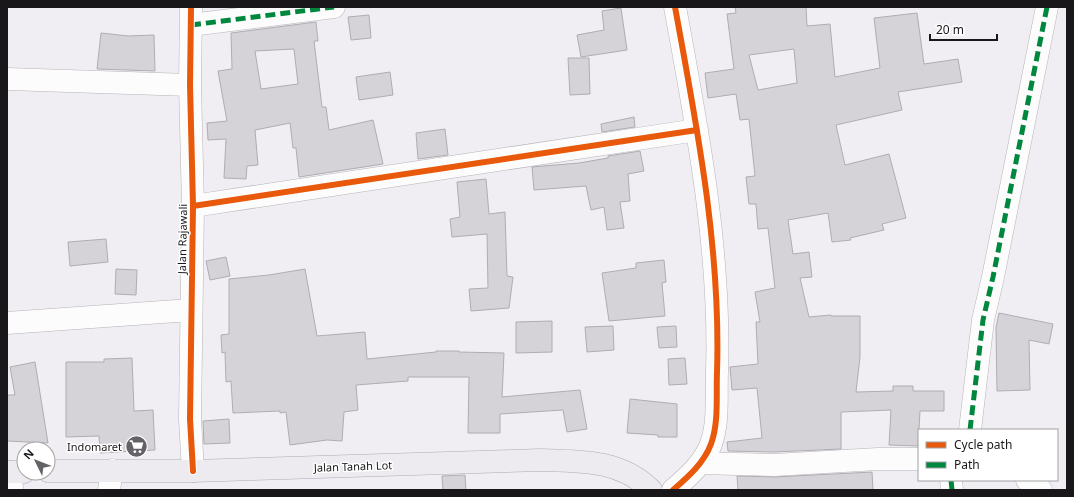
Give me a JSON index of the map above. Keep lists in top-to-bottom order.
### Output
{
  "streets": {
    "main road": ["Jalan Tanah Lot"],
    "street": ["Jalan Rajawali"]
  },
  "crossings": [
    ["Jalan Rajawali", "Jalan Tanah Lot"]
  ],
  "places": {
    "supermarket": ["Indomaret"]
  },
  "legend": ["Cycle path", "Path"],
  "scale_bar": "20 m",
  "north": "top left"
}
